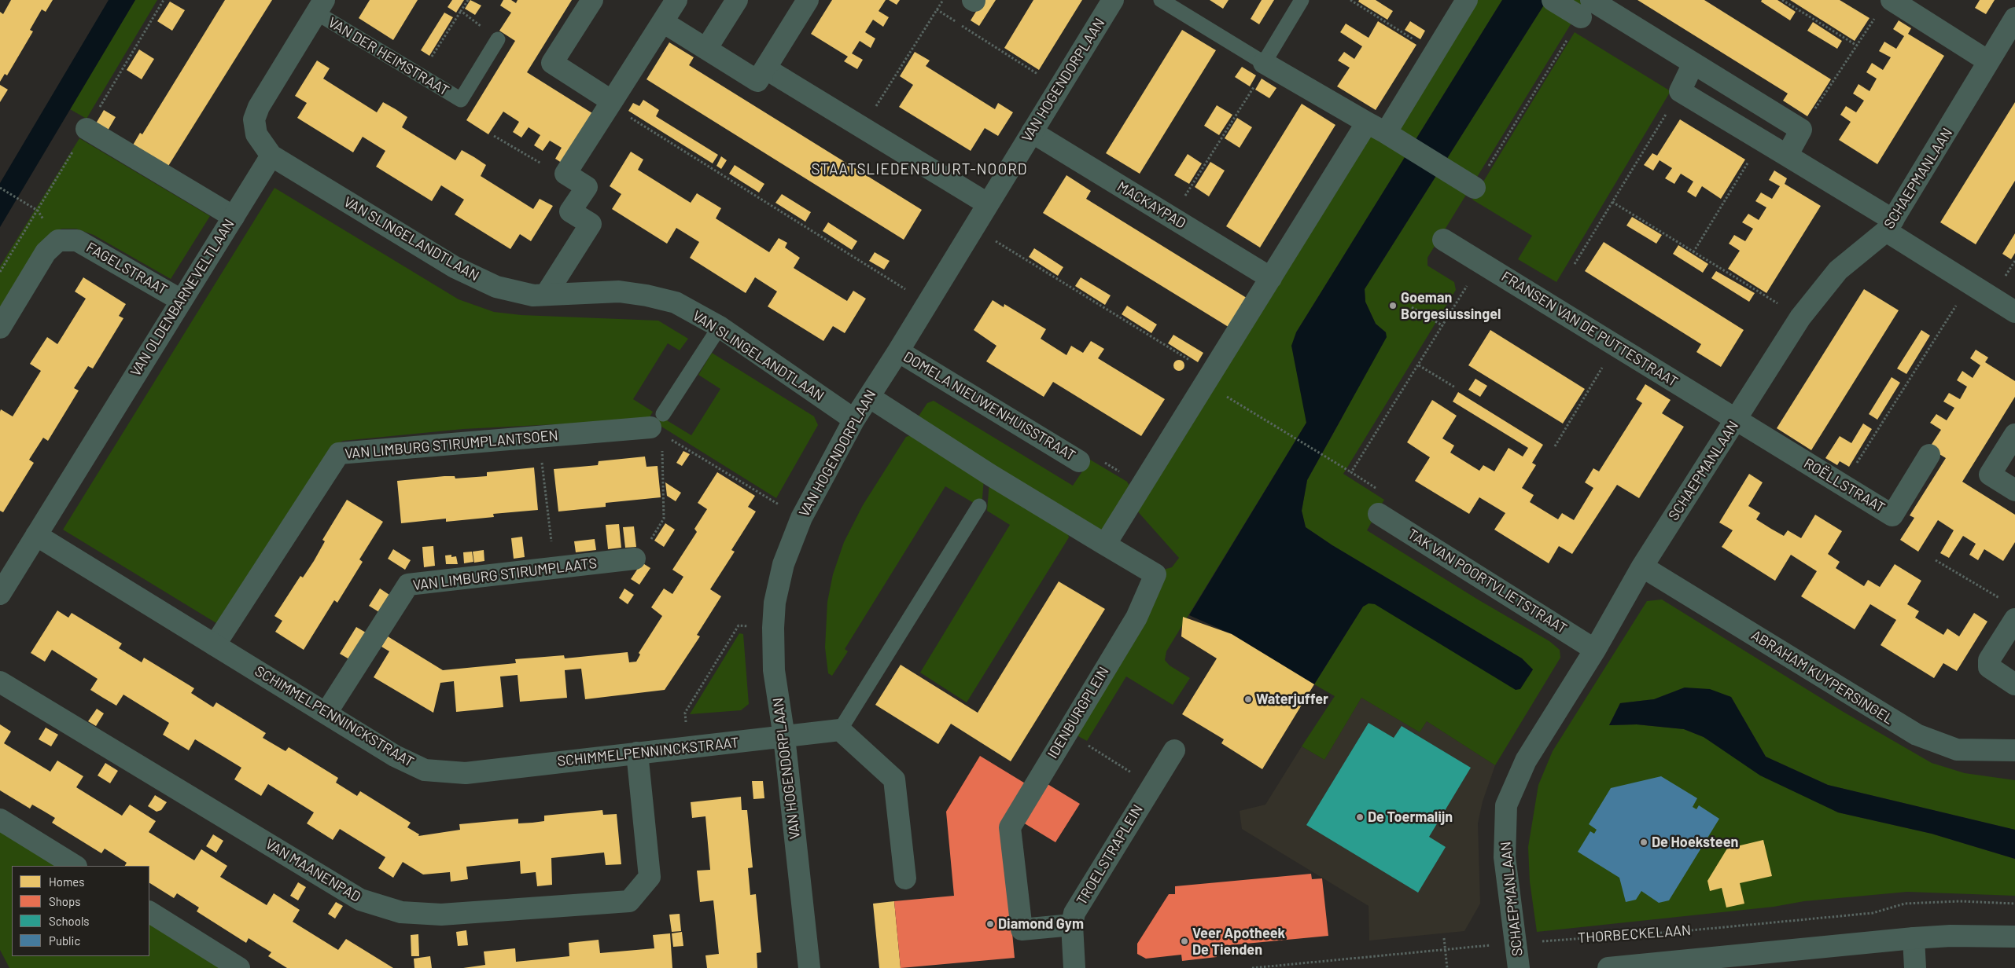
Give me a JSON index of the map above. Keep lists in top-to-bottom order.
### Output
{
  "streets": {
    "street": [
      "VAN HOGENDORPLAAN",
      "SCHAEPMANLAAN",
      "MACKAYPAD",
      "VAN SLINGELANDTLAAN",
      "FAGELSTRAAT",
      "VAN OLDENBARNEVELTLAAN",
      "FRANSEN VAN DE PUTTESTRAAT",
      "DOMELA NIEUWENHUISSTRAAT",
      "VAN LIMBURG STIRUMPLANTSOEN",
      "ROËLLSTRAAT",
      "VAN LIMBURG STIRUMPLAATS",
      "TAK VAN POORTVLIETSTRAAT",
      "ABRAHAM KUYPERSINGEL",
      "IDENBURGPLEIN",
      "SCHIMMELPENNINCKSTRAAT",
      "TROELSTRAPLEIN",
      "VAN MAANENPAD"
    ],
    "lane": ["VAN DER HEIMSTRAAT"],
    "path": ["THORBECKELAAN"]
  },
  "crossings": [
    ["VAN HOGENDORPLAAN", "MACKAYPAD"],
    ["VAN HOGENDORPLAAN", "VAN SLINGELANDTLAAN"],
    ["VAN HOGENDORPLAAN", "DOMELA NIEUWENHUISSTRAAT"],
    ["VAN HOGENDORPLAAN", "SCHIMMELPENNINCKSTRAAT"],
    ["SCHAEPMANLAAN", "FRANSEN VAN DE PUTTESTRAAT"],
    ["SCHAEPMANLAAN", "ROËLLSTRAAT"],
    ["SCHAEPMANLAAN", "TAK VAN POORTVLIETSTRAAT"],
    ["SCHAEPMANLAAN", "ABRAHAM KUYPERSINGEL"],
    ["SCHAEPMANLAAN", "THORBECKELAAN"],
    ["VAN SLINGELANDTLAAN", "VAN OLDENBARNEVELTLAAN"],
    ["FAGELSTRAAT", "VAN OLDENBARNEVELTLAAN"],
    ["VAN OLDENBARNEVELTLAAN", "SCHIMMELPENNINCKSTRAAT"],
    ["FRANSEN VAN DE PUTTESTRAAT", "ROËLLSTRAAT"],
    ["VAN LIMBURG STIRUMPLANTSOEN", "SCHIMMELPENNINCKSTRAAT"],
    ["VAN LIMBURG STIRUMPLAATS", "SCHIMMELPENNINCKSTRAAT"],
    ["IDENBURGPLEIN", "TROELSTRAPLEIN"],
    ["SCHIMMELPENNINCKSTRAAT", "VAN MAANENPAD"]
  ],
  "districts": ["STAATSLIEDENBUURT-NOORD"],
  "places": [
    "Goeman Borgesiussingel",
    "Waterjuffer",
    "De Toermalijn",
    "De Hoeksteen",
    "Diamond Gym",
    "Veer Apotheek De Tienden"
  ],
  "legend": [
    "Homes",
    "Shops",
    "Schools",
    "Public"
  ]
}
